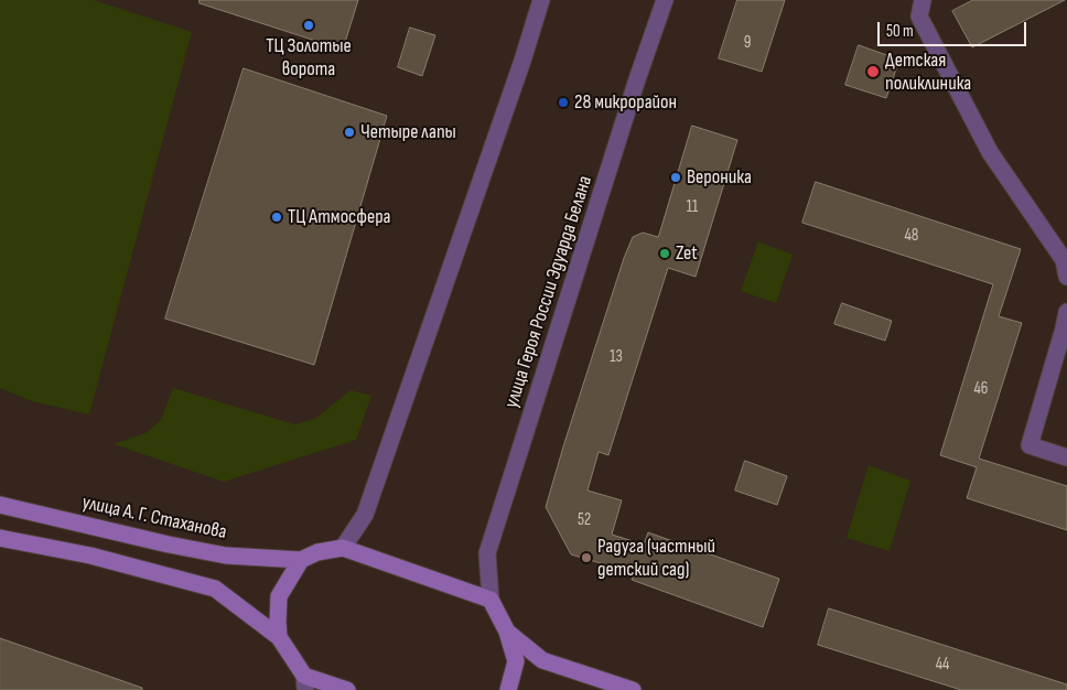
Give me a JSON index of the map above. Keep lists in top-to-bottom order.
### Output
{
  "streets": {
    "main road": ["улица А. Г. Стаханова"],
    "street": ["улица Героя России Эдуарда Белана"]
  },
  "places": [
    "ТЦ Золотые ворота",
    "Детская поликлиника",
    "28 микрорайон",
    "Четыре лапы",
    "Вероника",
    "ТЦ Атмосфера",
    "Zet",
    "Радуга (частный детский сад)"
  ],
  "house_numbers": [
    "9",
    "11",
    "48",
    "13",
    "46",
    "52",
    "44"
  ],
  "scale_bar": "50 m"
}
